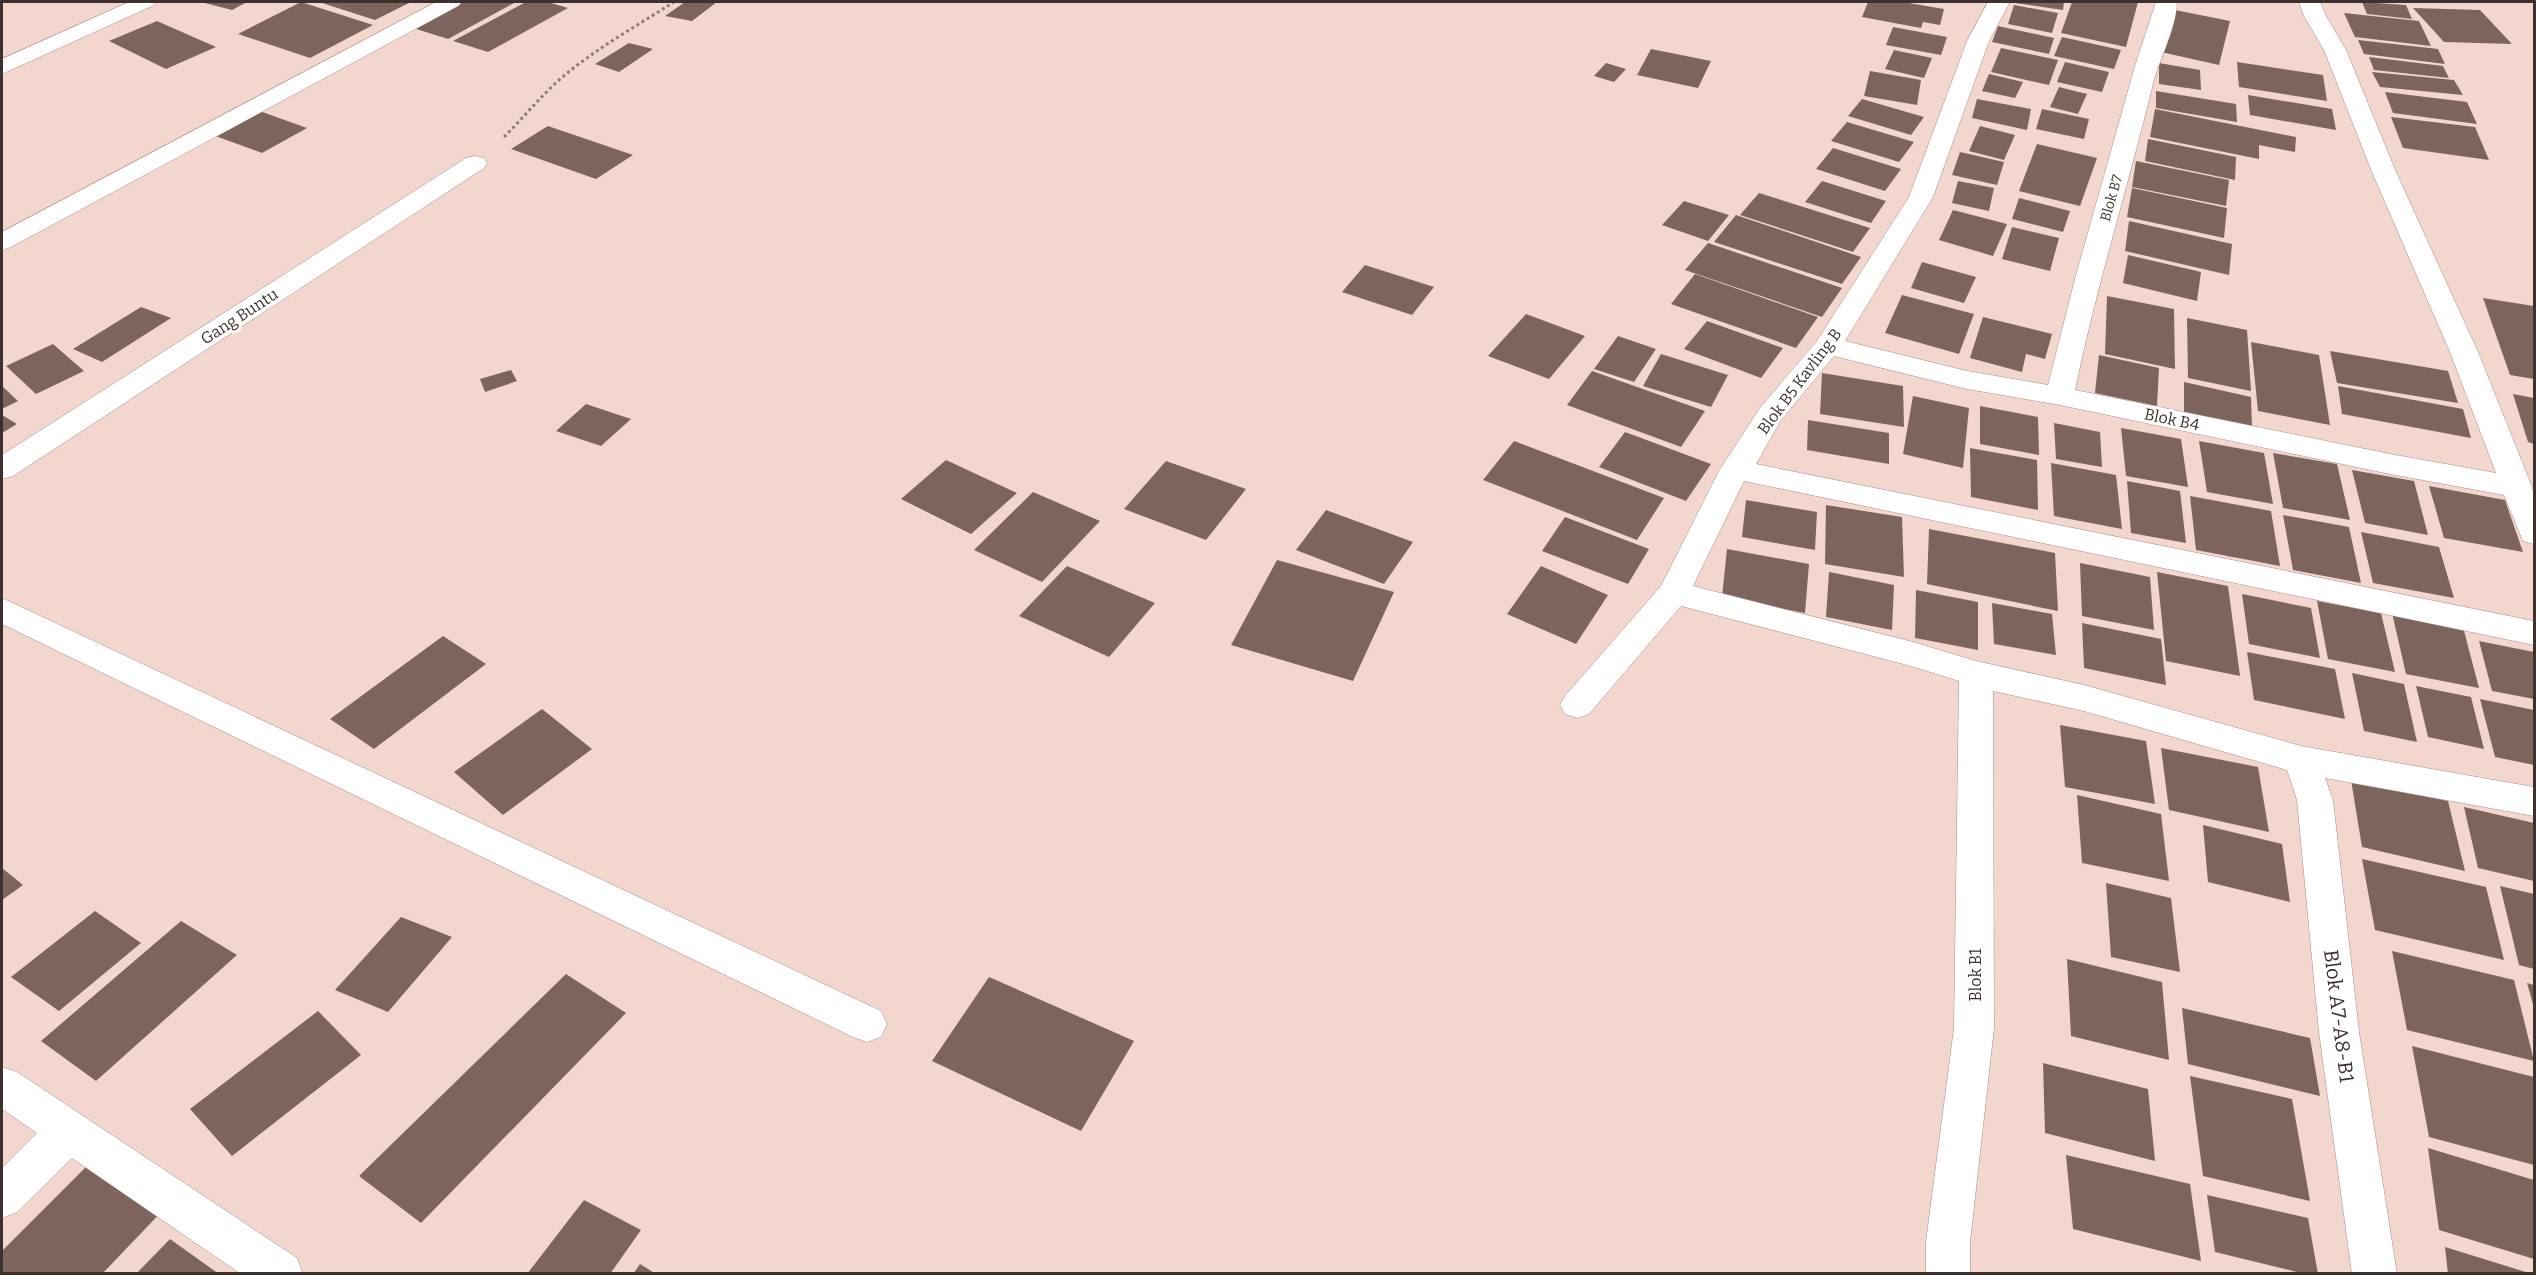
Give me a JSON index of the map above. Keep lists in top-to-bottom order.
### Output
{
  "streets": {
    "street": [
      "Blok B7",
      "Gang Buntu",
      "Blok B5 Kavling B",
      "Blok B4",
      "Blok B1",
      "Blok A7-A8-B1"
    ]
  },
  "crossings": [
    ["Blok B7", "Blok B4"],
    ["Blok B5 Kavling B", "Blok B4"]
  ]
}
